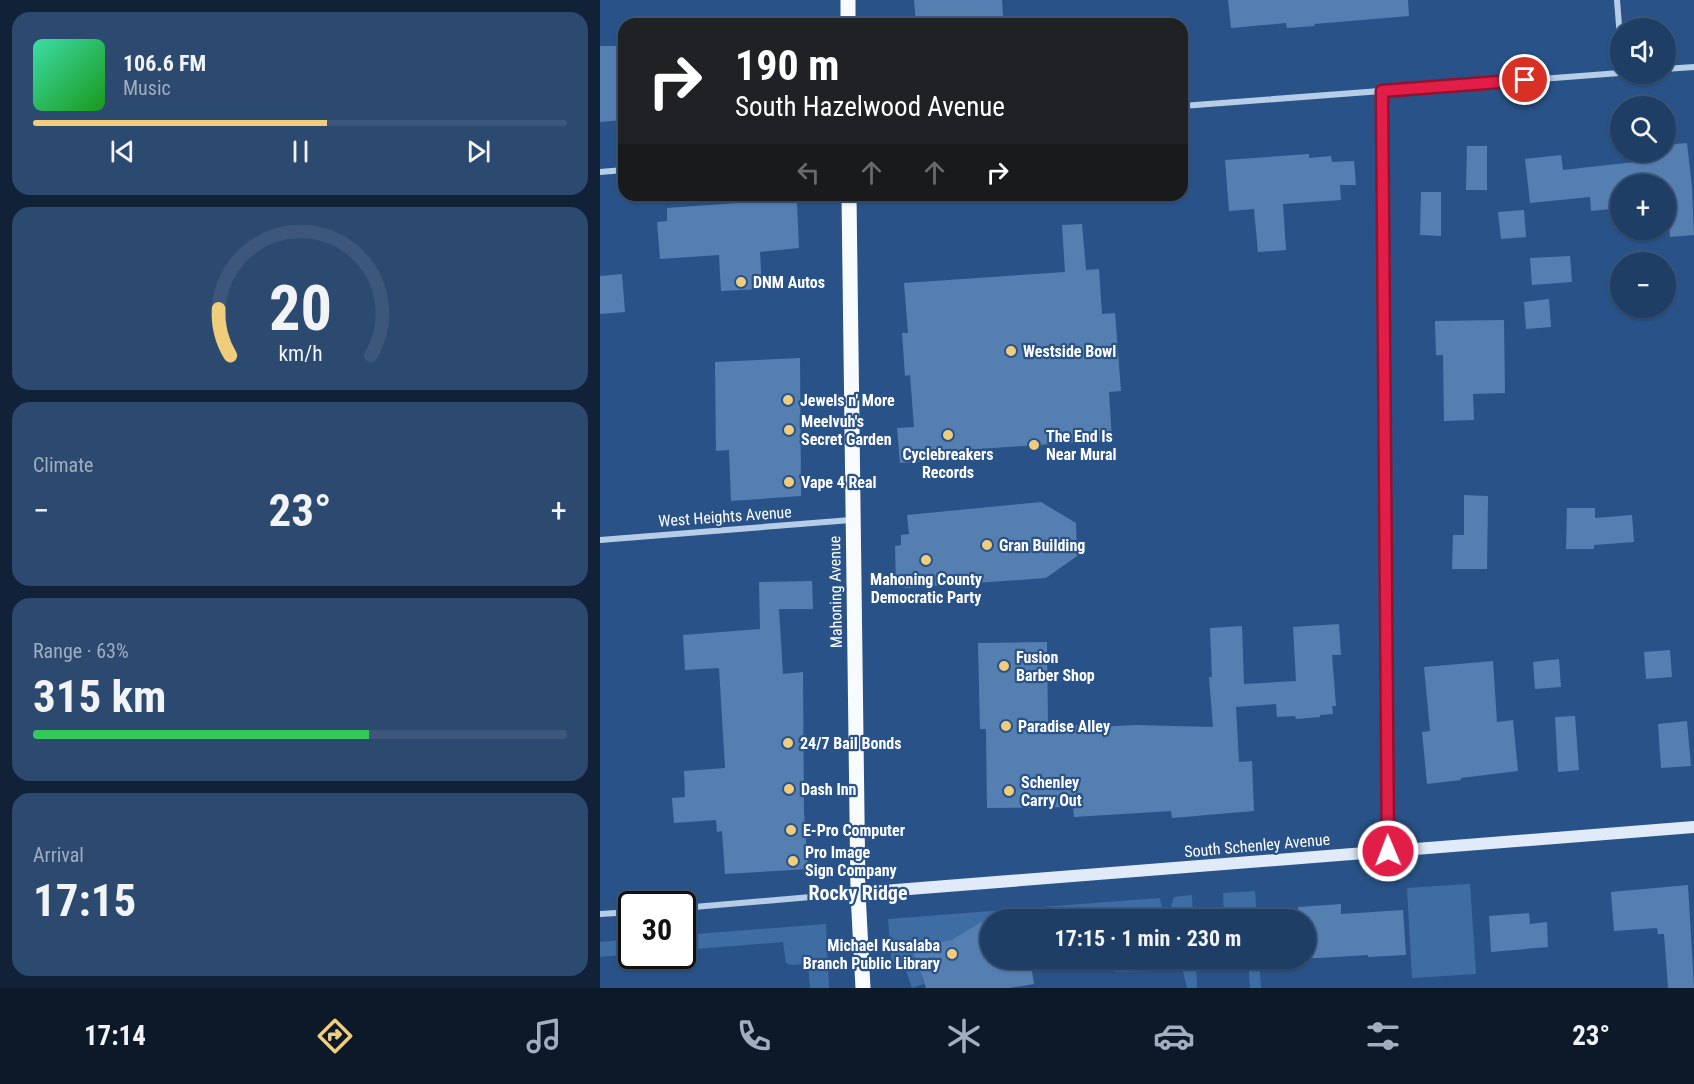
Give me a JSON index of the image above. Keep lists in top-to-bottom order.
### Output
{
  "streets": {
    "main road": ["Mahoning Avenue"],
    "street": ["West Heights Avenue", "South Schenley Avenue"]
  },
  "crossings": [
    ["West Heights Avenue", "Mahoning Avenue"],
    ["Mahoning Avenue", "South Schenley Avenue"]
  ],
  "districts": ["Rocky Ridge"],
  "places": [
    "DNM Autos",
    "Westside Bowl",
    "Jewels n' More",
    "Meelvuh's Secret Garden",
    "Cyclebreakers Records",
    "The End Is Near Mural",
    "Vape 4 Real",
    "Gran Building",
    "Mahoning County Democratic Party",
    "Fusion Barber Shop",
    "Paradise Alley",
    "24/7 Bail Bonds",
    "Dash Inn",
    "Schenley Carry Out",
    "E-Pro Computer",
    "Pro Image Sign Company",
    "Michael Kusalaba Branch Public Library"
  ],
  "page": {
    "map_buttons": ["+", "−"],
    "turn": ["190 m", "South Hazelwood Avenue"],
    "song": ["106.6 FM", "Music"],
    "tile": [
      "Climate",
      ["Range · 63%", "315 km"],
      ["Arrival", "17:15"]
    ],
    "heat": ["−", "23°", "+"],
    "limit": "30",
    "trip": "17:15 · 1 min · 230 m",
    "tabs": ["17:14", "23°"],
    "gauge": ["20", "km/h"]
  }
}
